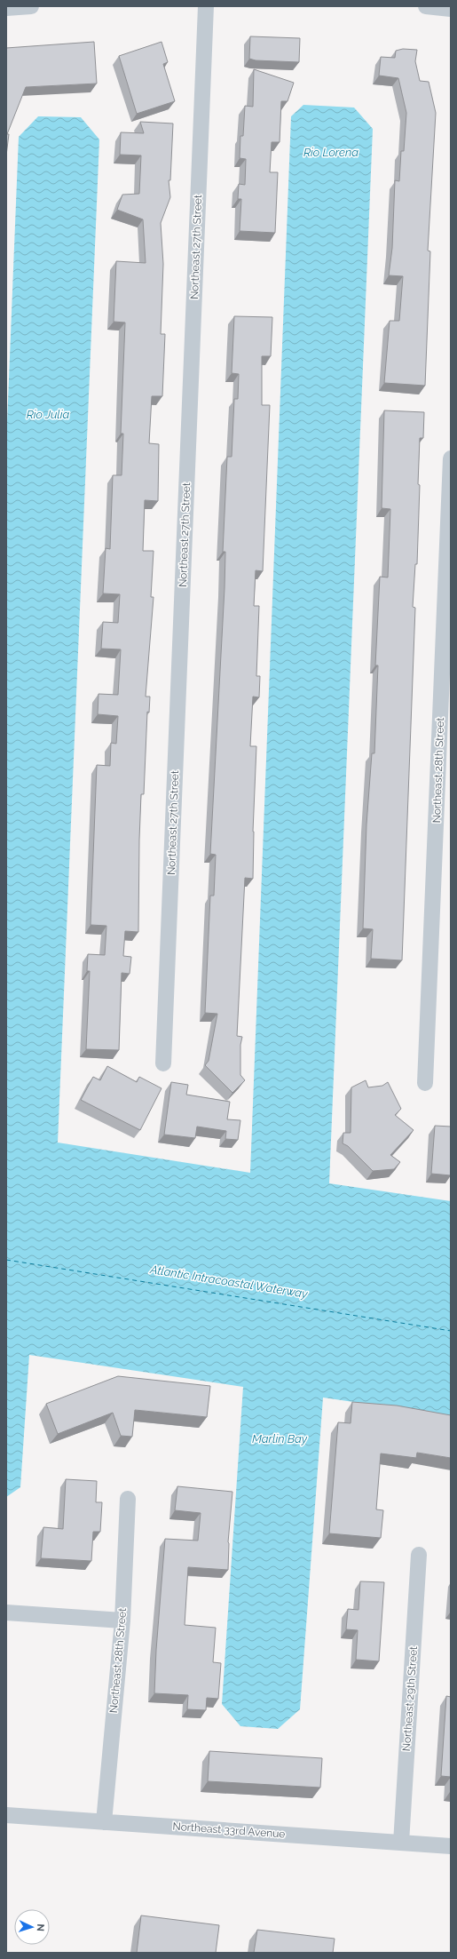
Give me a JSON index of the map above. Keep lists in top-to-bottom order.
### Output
{
  "streets": {
    "street": [
      "Northeast 27th Street",
      "Northeast 28th Street",
      "Northeast 29th Street",
      "Northeast 33rd Avenue"
    ]
  },
  "crossings": [
    ["Northeast 28th Street", "Northeast 33rd Avenue"],
    ["Northeast 29th Street", "Northeast 33rd Avenue"]
  ],
  "water": [
    "Rio Lorena",
    "Rio Julia",
    "Atlantic Intracoastal Waterway",
    "Marlin Bay"
  ],
  "north": "right"
}
